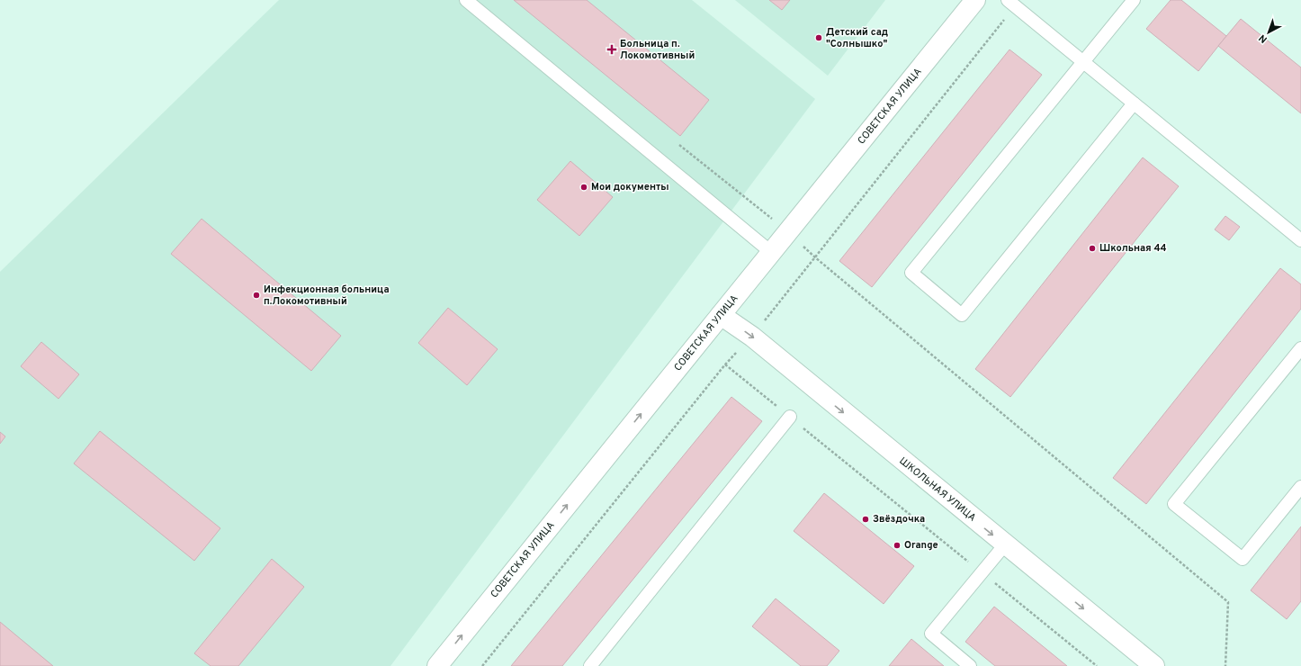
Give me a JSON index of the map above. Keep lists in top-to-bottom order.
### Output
{
  "streets": {
    "street": ["СОВЕТСКАЯ УЛИЦА", "ШКОЛЬНАЯ УЛИЦА"]
  },
  "crossings": [
    ["СОВЕТСКАЯ УЛИЦА", "ШКОЛЬНАЯ УЛИЦА"]
  ],
  "one_way": ["СОВЕТСКАЯ УЛИЦА", "ШКОЛЬНАЯ УЛИЦА"],
  "places": {
    "other": [
      "Детский сад \"Солнышко\"",
      "Мои документы",
      "Школьная 44",
      "Инфекционная больница п.Локомотивный",
      "Звёздочка",
      "Orange"
    ],
    "health": ["Больница п. Локомотивный"]
  },
  "north": "bottom left"
}
